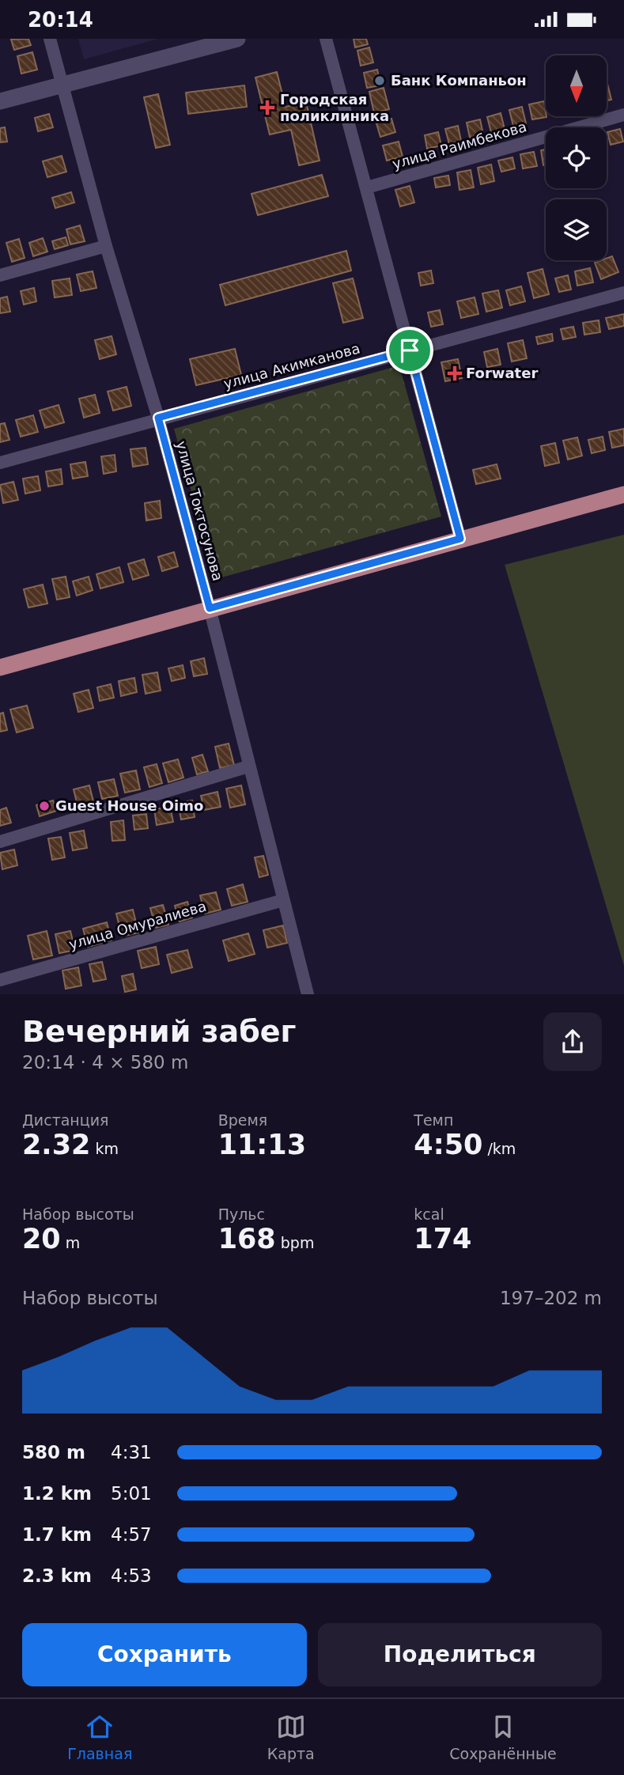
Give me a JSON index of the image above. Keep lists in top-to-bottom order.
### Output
{
  "streets": {
    "street": [
      "улица Раимбекова",
      "улица Акимканова",
      "улица Токтосунова",
      "улица Омуралиева"
    ]
  },
  "crossings": [
    ["улица Акимканова", "улица Токтосунова"],
    ["улица Токтосунова", "улица Омуралиева"]
  ],
  "places": {
    "other": ["Банк Компаньон", "Guest House Oimo"],
    "health": ["Городская поликлиника", "Forwater"]
  },
  "north": "bottom",
  "page": {
    "status": "20:14",
    "heading": ["Вечерний забег", "20:14 · 4 × 580 m"],
    "stats": [
      ["Дистанция", "2.32 km"],
      ["Время", "11:13"],
      ["Темп", "4:50 /km"],
      ["Набор высоты", "20 m"],
      ["Пульс", "168 bpm"],
      ["kcal", "174"]
    ],
    "chart": ["Набор высоты", "197–202 m"],
    "list": [
      {
        "name": "580 m",
        "note": "4:31"
      },
      {
        "name": "1.2 km",
        "note": "5:01"
      },
      {
        "name": "1.7 km",
        "note": "4:57"
      },
      {
        "name": "2.3 km",
        "note": "4:53"
      }
    ],
    "buttons": ["Сохранить", "Поделиться"],
    "tabs": ["Главная", "Карта", "Сохранённые"]
  }
}
